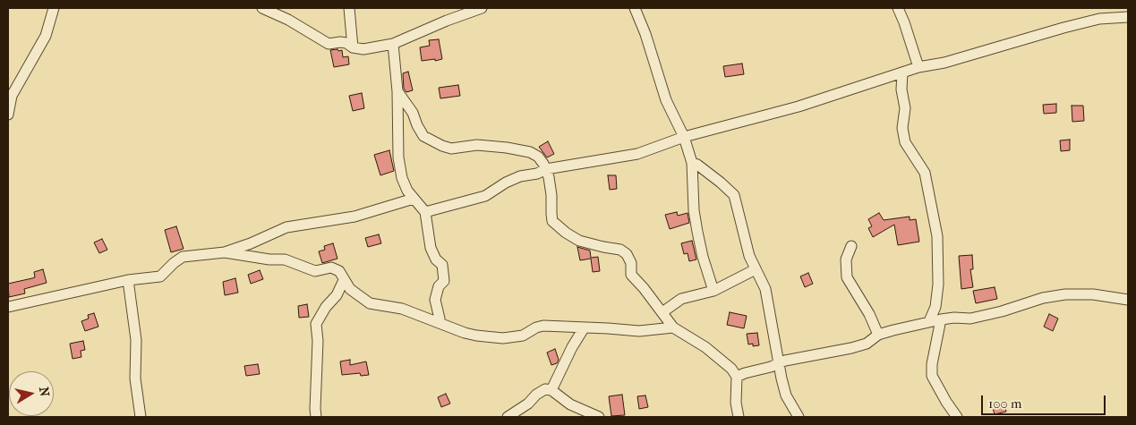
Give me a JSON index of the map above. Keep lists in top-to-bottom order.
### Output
{
  "scale_bar": "100 m",
  "north": "right"
}
